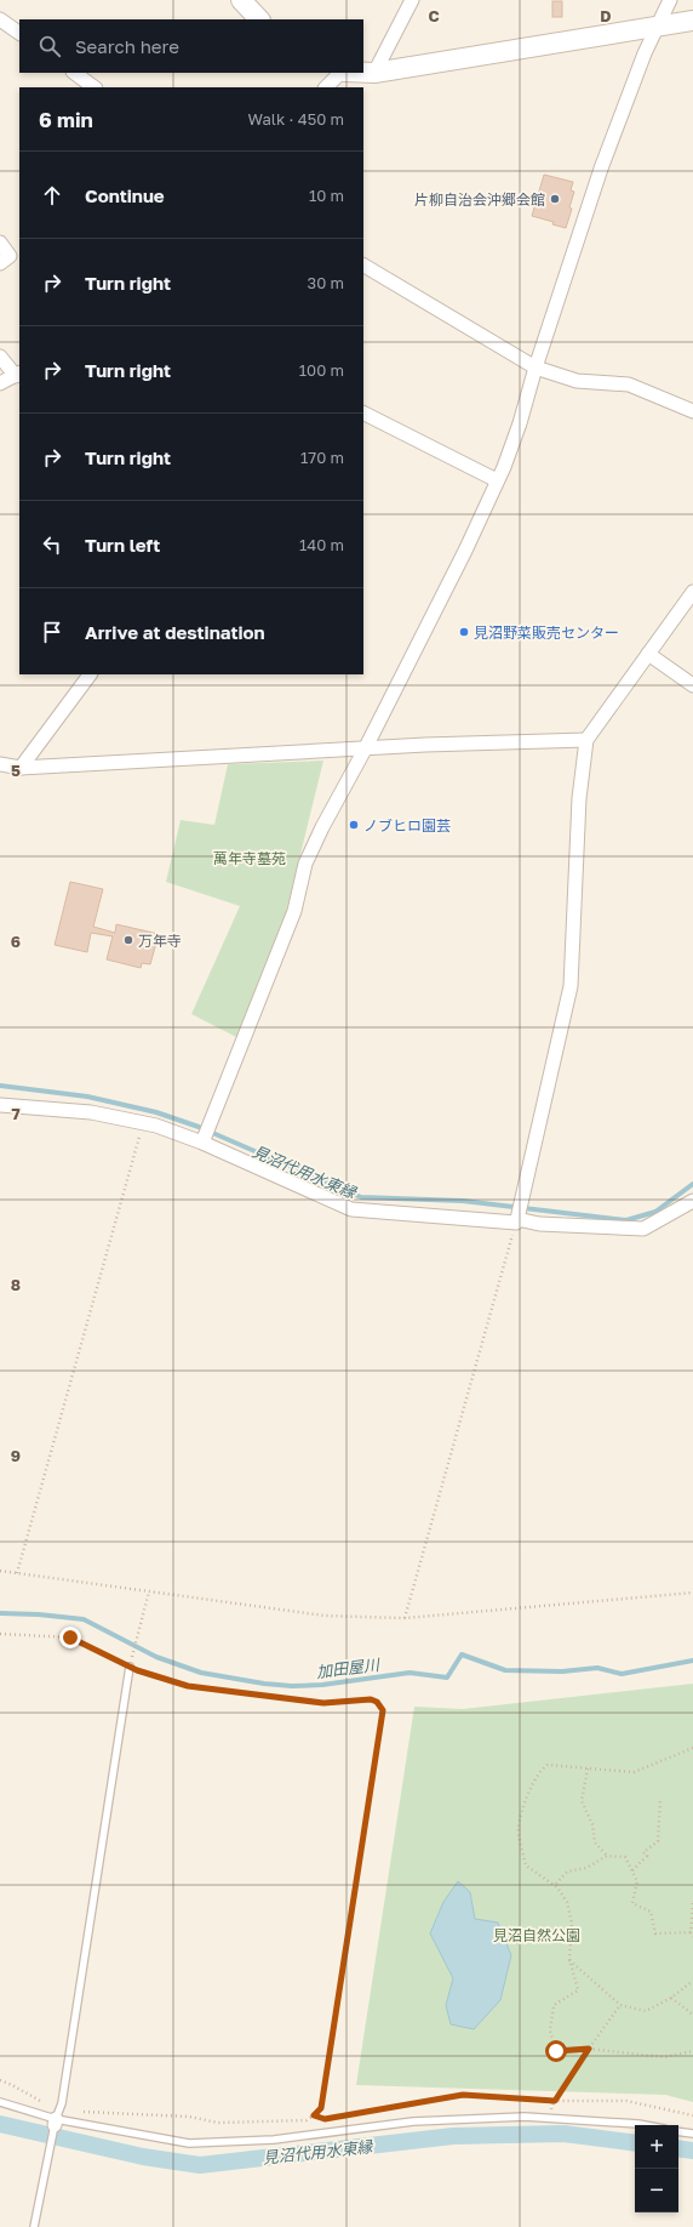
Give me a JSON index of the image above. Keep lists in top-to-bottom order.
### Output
{
  "water": ["見沼代用水東縁", "加田屋川"],
  "parks": ["萬年寺墓苑", "見沼自然公園"],
  "places": [
    "片柳自治会沖郷会館",
    "見沼野菜販売センター",
    "ノブヒロ園芸",
    "万年寺"
  ],
  "page": {
    "search": "Search here",
    "heading": ["6 min", "Walk · 450 m"],
    "list": [
      ["Continue", "10 m"],
      ["Turn right", "30 m"],
      ["Turn right", "100 m"],
      ["Turn right", "170 m"],
      ["Turn left", "140 m"],
      "Arrive at destination"
    ],
    "map_buttons": ["+", "−"]
  },
  "grid": {
    "columns": ["C", "D"],
    "rows": [
      "5",
      "6",
      "7",
      "8",
      "9"
    ]
  }
}
